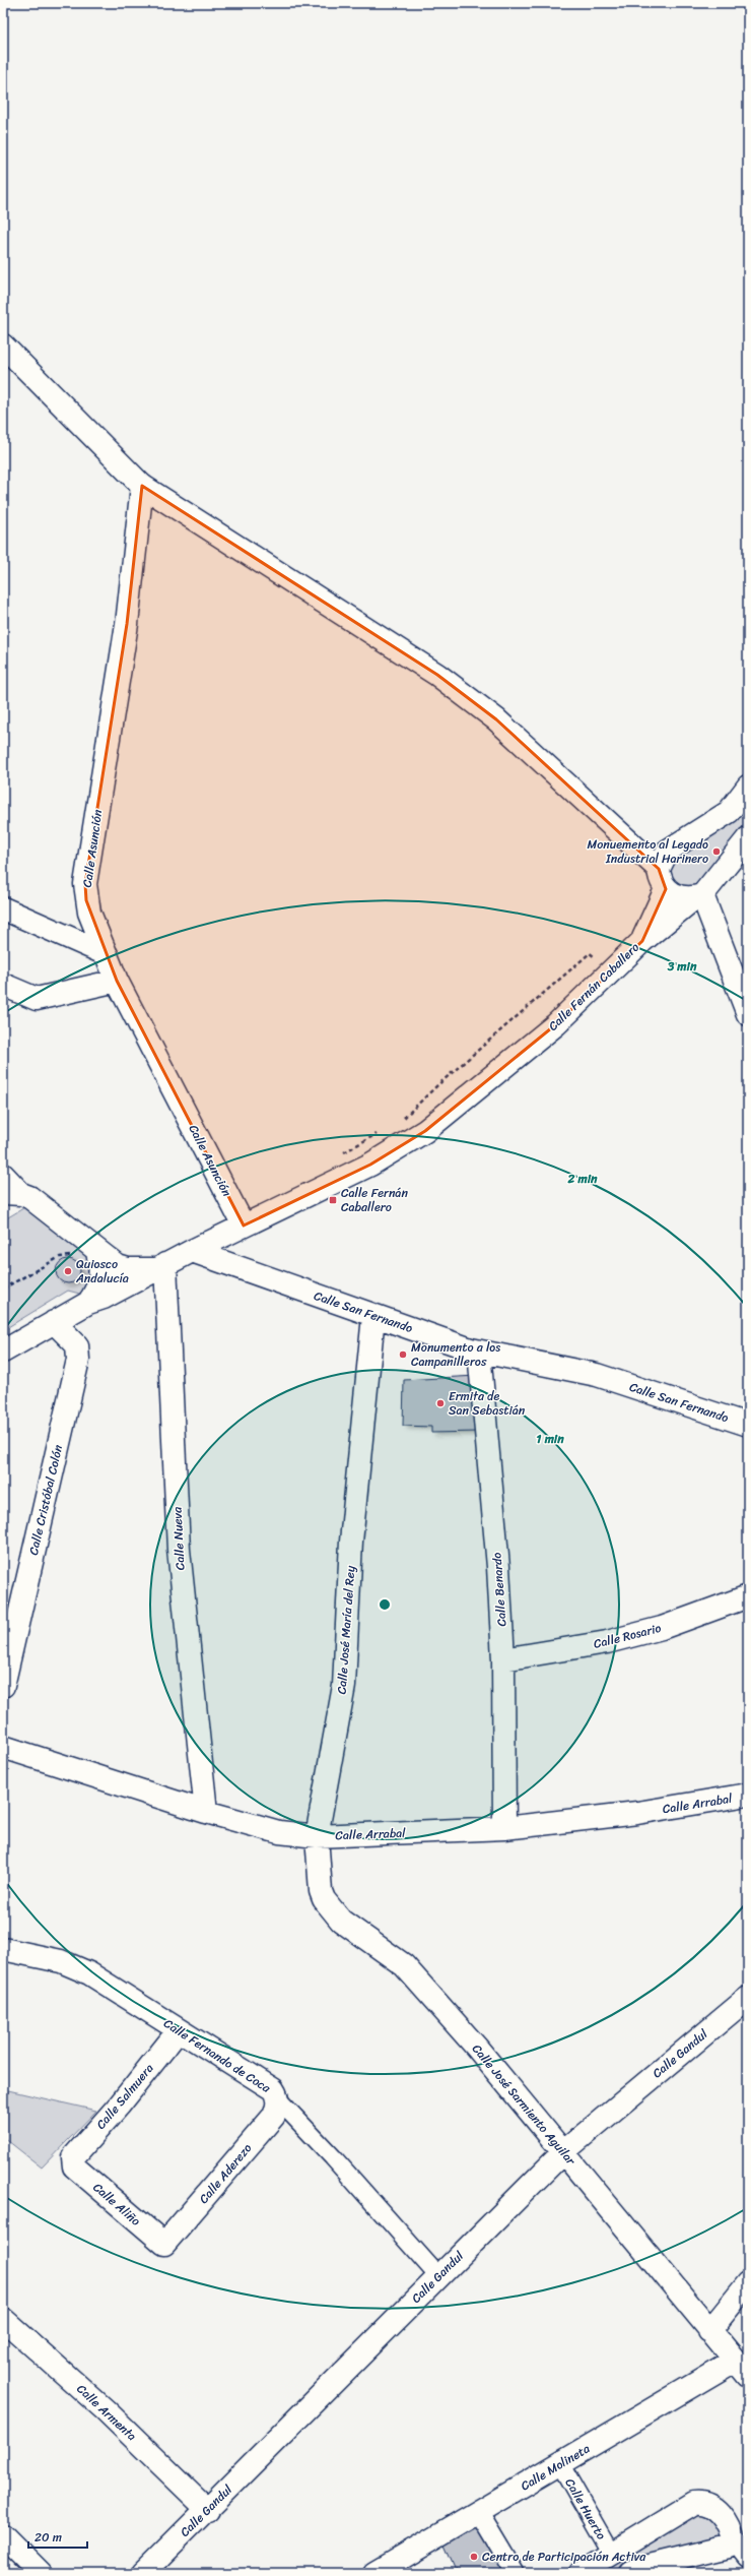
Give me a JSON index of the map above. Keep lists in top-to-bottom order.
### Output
{
  "streets": {
    "street": [
      "Calle Asunción",
      "Calle Fernán Caballero",
      "Calle San Fernando",
      "Calle Cristóbal Colón",
      "Calle Nueva",
      "Calle Benardo",
      "Calle José María del Rey",
      "Calle Rosario",
      "Calle Arrabal",
      "Calle Gandul",
      "Calle Fernando de Coca",
      "Calle Salmuera",
      "Calle José Sarmiento Aguilar",
      "Calle Aderezo",
      "Calle Aliño",
      "Calle Armenta",
      "Calle Molineta",
      "Calle Huerto"
    ]
  },
  "crossings": [
    ["Calle Asunción", "Calle Fernán Caballero"],
    ["Calle Fernán Caballero", "Calle San Fernando"],
    ["Calle Fernán Caballero", "Calle Cristóbal Colón"],
    ["Calle Fernán Caballero", "Calle Nueva"],
    ["Calle San Fernando", "Calle Benardo"],
    ["Calle San Fernando", "Calle José María del Rey"],
    ["Calle Nueva", "Calle Arrabal"],
    ["Calle Benardo", "Calle Rosario"],
    ["Calle Benardo", "Calle Arrabal"],
    ["Calle José María del Rey", "Calle Arrabal"],
    ["Calle José María del Rey", "Calle José Sarmiento Aguilar"],
    ["Calle Arrabal", "Calle José Sarmiento Aguilar"],
    ["Calle Gandul", "Calle Fernando de Coca"],
    ["Calle Gandul", "Calle José Sarmiento Aguilar"],
    ["Calle Gandul", "Calle Armenta"],
    ["Calle Fernando de Coca", "Calle Salmuera"],
    ["Calle Fernando de Coca", "Calle Aderezo"],
    ["Calle Salmuera", "Calle Aliño"],
    ["Calle José Sarmiento Aguilar", "Calle Molineta"],
    ["Calle Aderezo", "Calle Aliño"],
    ["Calle Molineta", "Calle Huerto"]
  ],
  "places": {
    "other": [
      "Monuemento al Legado Industrial Harinero",
      "Quiosco Andalucía",
      "Monumento a los Campanilleros",
      "Ermita de San Sebastián",
      "Centro de Participación Activa"
    ],
    "transit": ["Calle Fernán Caballero"]
  },
  "scale_bar": "20 m",
  "rings": ["3 min", "2 min", "1 min"]
}
